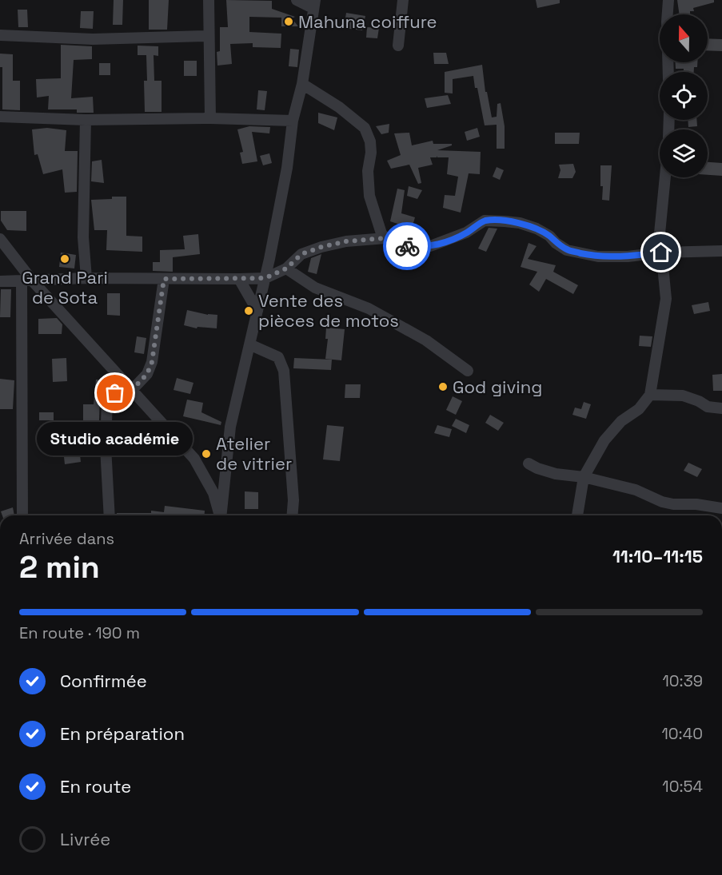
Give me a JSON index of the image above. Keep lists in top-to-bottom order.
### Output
{
  "places": [
    "Mahuna coiffure",
    "Grand Pari de Sota",
    "Vente des pièces de motos",
    "God giving",
    "Studio académie",
    "Atelier de vitrier"
  ],
  "north": "top",
  "page": {
    "bubble": "Studio académie",
    "heading": ["2 min", "Arrivée dans", "11:10–11:15"],
    "bar": "En route · 190 m",
    "list": [
      ["Confirmée", "10:39"],
      ["En préparation", "10:40"],
      ["En route", "10:54"],
      "Livrée"
    ]
  }
}
